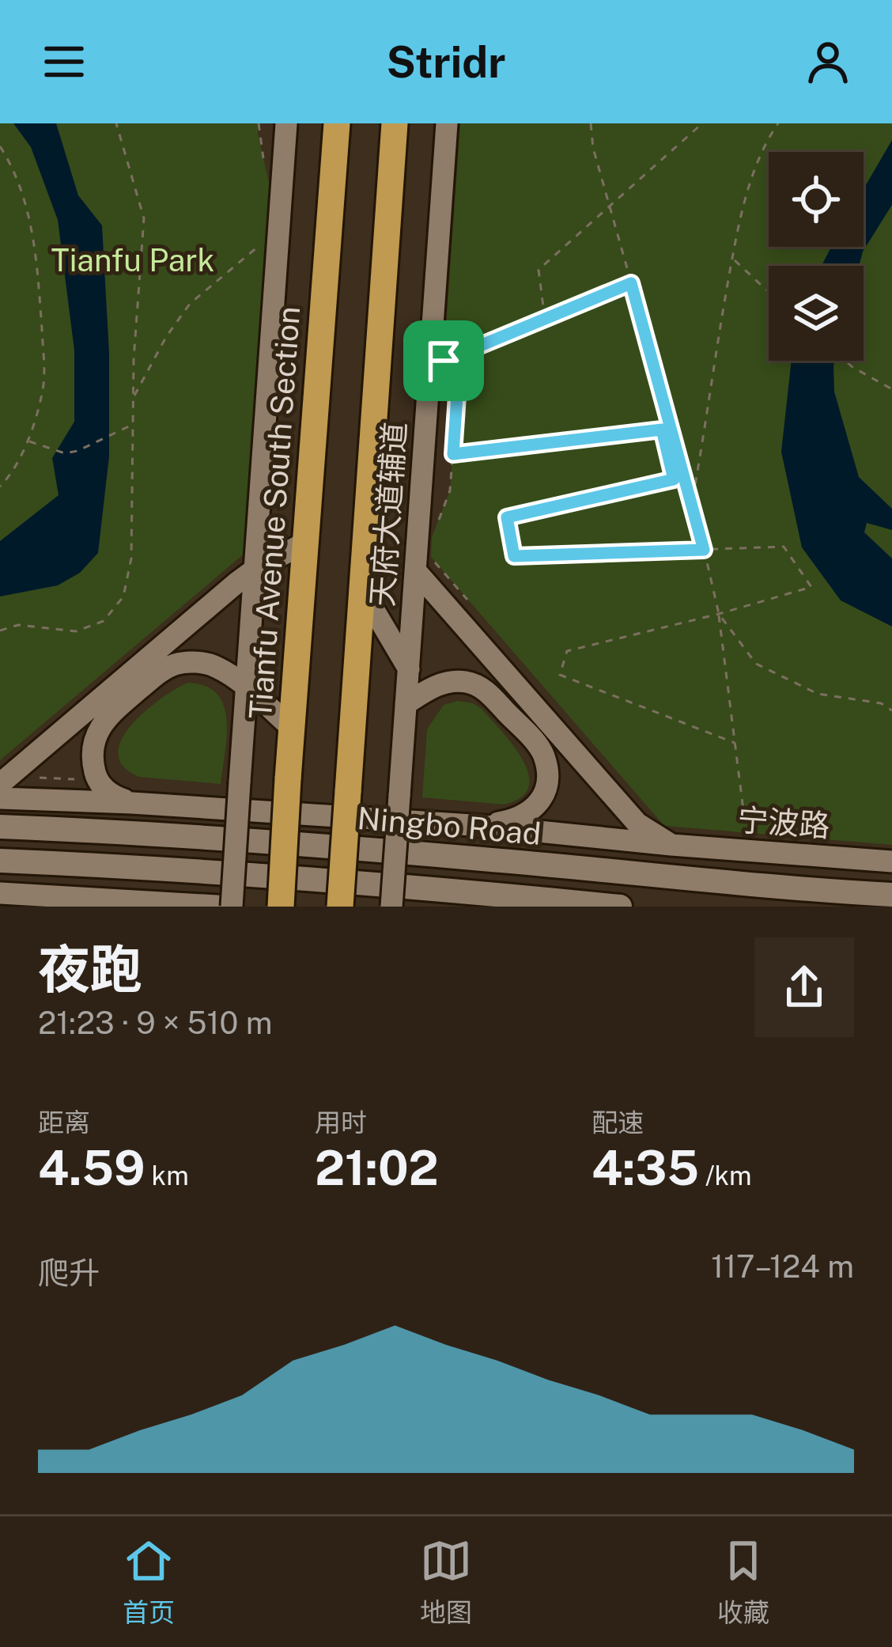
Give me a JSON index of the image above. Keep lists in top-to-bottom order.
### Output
{
  "streets": {
    "highway": ["Tianfu Avenue South Section"],
    "main road": ["Ningbo Road"],
    "street": ["天府大道辅道", "宁波路"]
  },
  "parks": ["Tianfu Park"],
  "page": {
    "header": "Stridr",
    "heading": ["夜跑", "21:23 · 9 × 510 m"],
    "stats": [
      ["距离", "4.59 km"],
      ["用时", "21:02"],
      ["配速", "4:35 /km"]
    ],
    "chart": ["爬升", "117–124 m"],
    "tabs": ["首页", "地图", "收藏"]
  }
}
